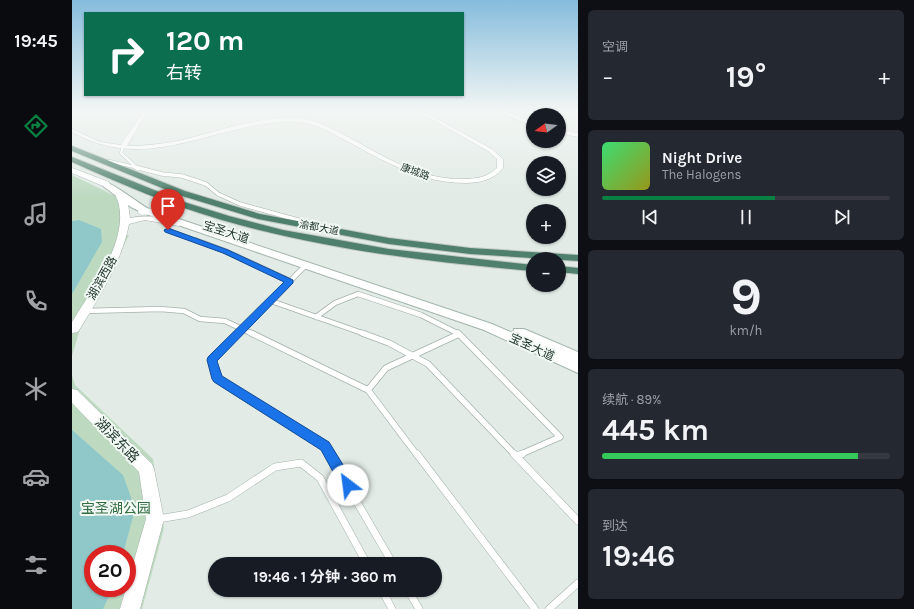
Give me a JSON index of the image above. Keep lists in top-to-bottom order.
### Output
{
  "streets": {
    "highway": ["渝都大道"],
    "main road": ["宝圣大道"],
    "street": ["康城路", "湖滨西路", "湖滨东路"]
  },
  "parks": ["宝圣湖公园"],
  "north": "left",
  "page": {
    "tabs": "19:45",
    "tile": [
      "空调",
      ["9", "km/h"],
      ["续航 · 89%", "445 km"],
      ["到达", "19:46"]
    ],
    "turn": ["120 m", "右转"],
    "heat": ["−", "19°", "+"],
    "map_buttons": ["+", "−"],
    "song": ["Night Drive", "The Halogens"],
    "limit": "20",
    "trip": "19:46 · 1 分钟 · 360 m"
  }
}
